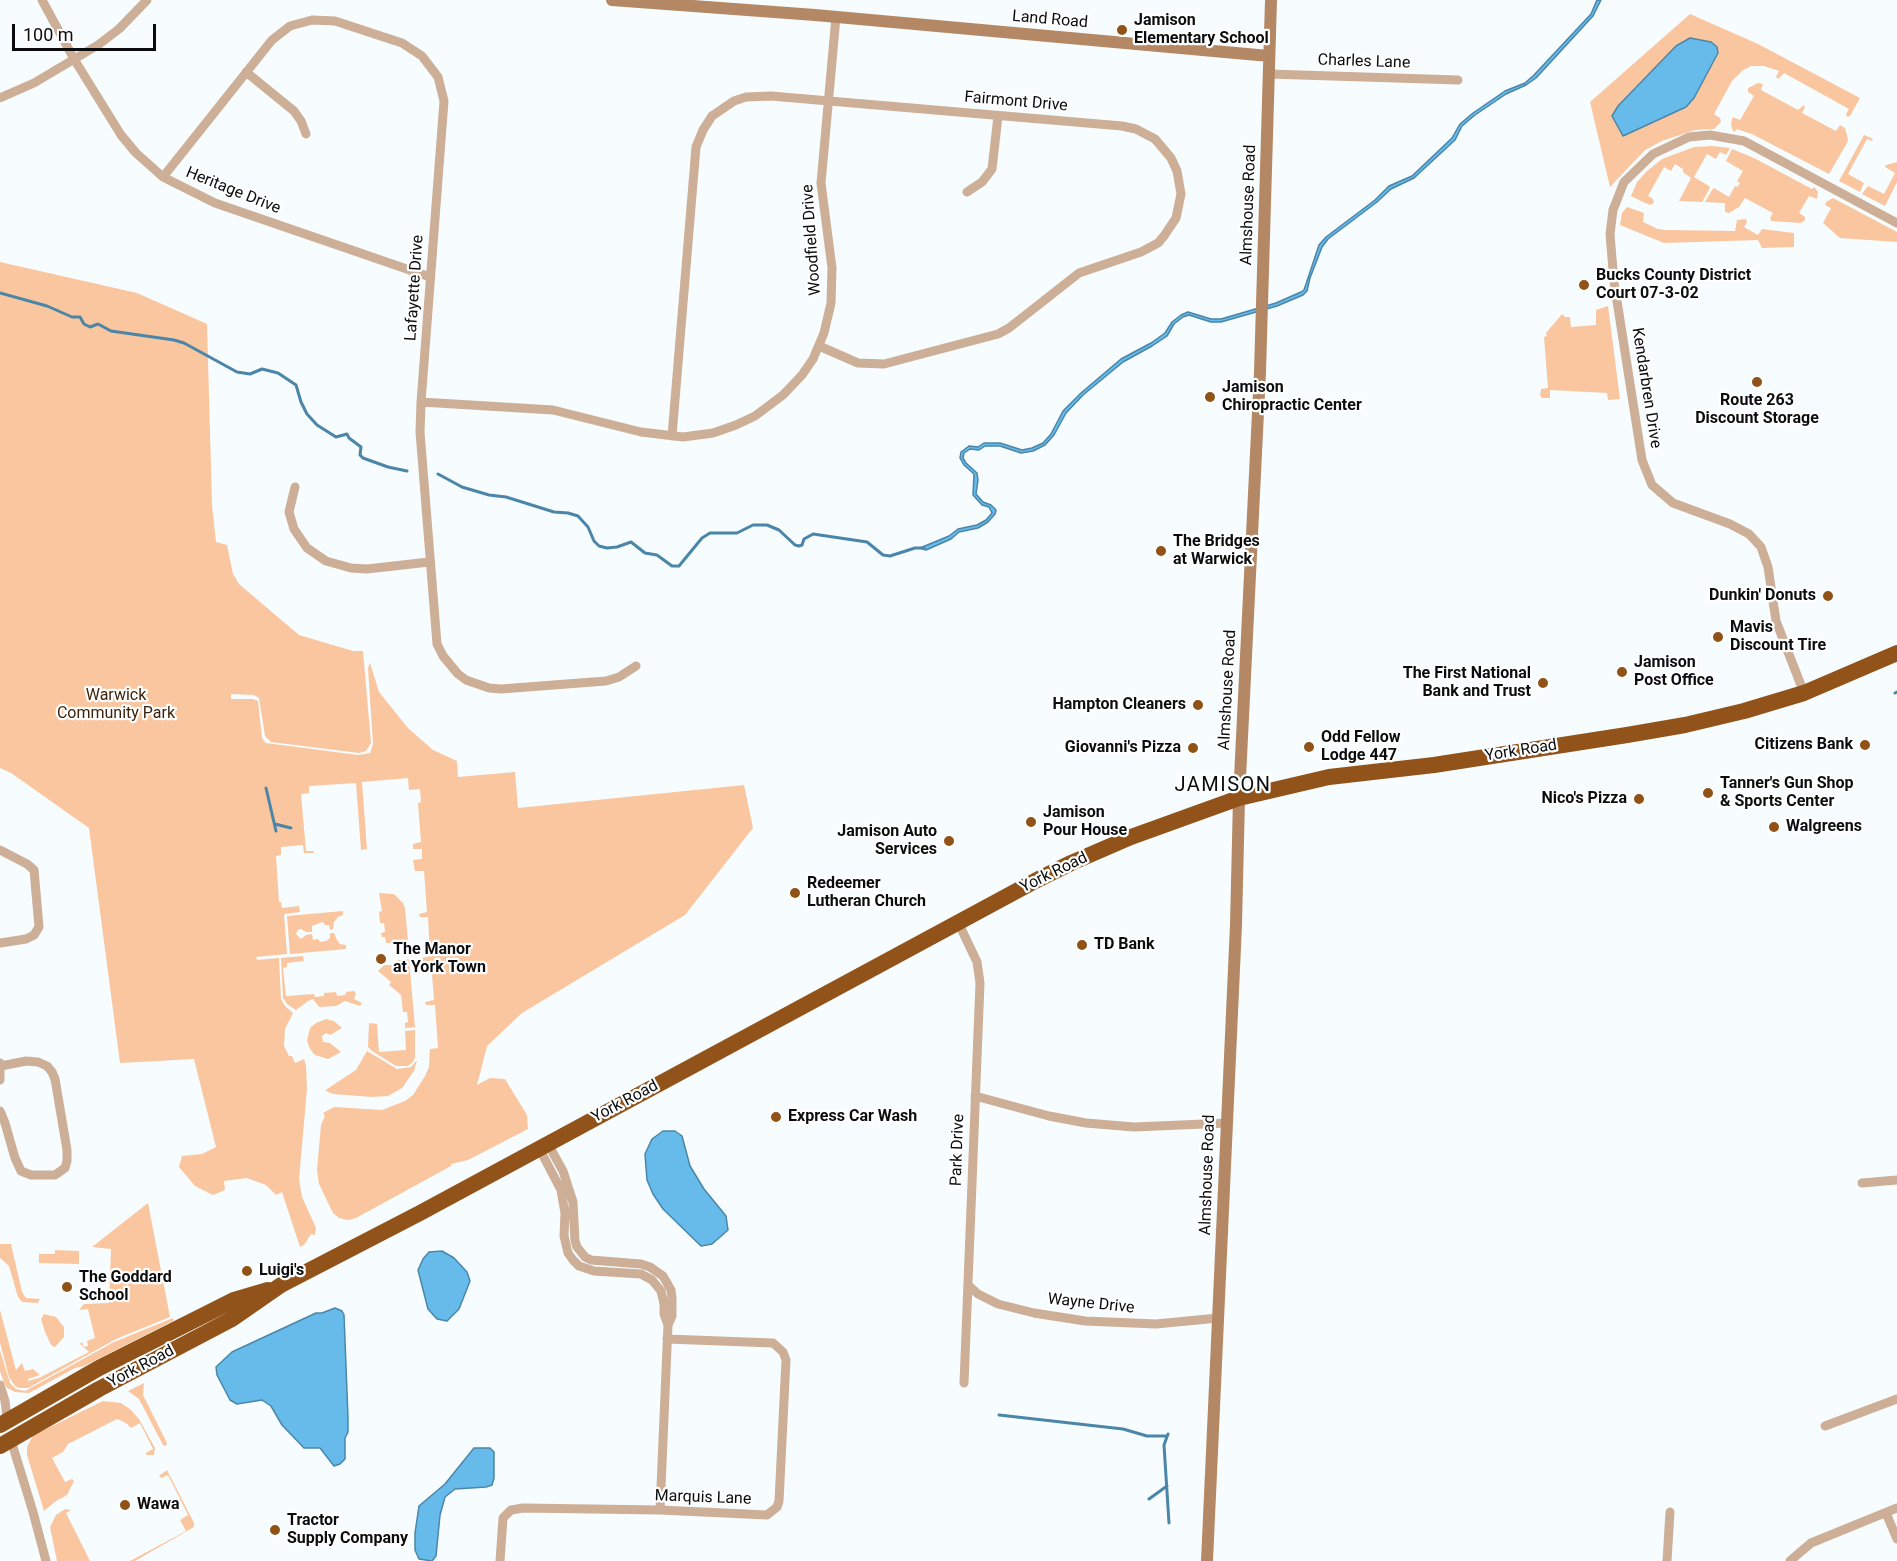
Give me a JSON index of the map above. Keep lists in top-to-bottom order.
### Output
{
  "streets": {
    "highway": ["York Road"],
    "main road": ["Land Road", "Almshouse Road"],
    "street": [
      "Charles Lane",
      "Fairmont Drive",
      "Heritage Drive",
      "Woodfield Drive",
      "Lafayette Drive",
      "Kendarbren Drive",
      "Park Drive",
      "Wayne Drive",
      "Marquis Lane"
    ]
  },
  "crossings": [
    ["Land Road", "Almshouse Road"],
    ["Land Road", "Woodfield Drive"],
    ["Charles Lane", "Almshouse Road"],
    ["Fairmont Drive", "Woodfield Drive"],
    ["Heritage Drive", "Lafayette Drive"],
    ["Almshouse Road", "York Road"],
    ["Almshouse Road", "Wayne Drive"],
    ["Woodfield Drive", "Lafayette Drive"],
    ["Kendarbren Drive", "York Road"],
    ["York Road", "Park Drive"],
    ["Park Drive", "Wayne Drive"]
  ],
  "districts": ["JAMISON"],
  "parks": ["Warwick Community Park"],
  "places": [
    "Jamison Elementary School",
    "Bucks County District Court 07-3-02",
    "Route 263 Discount Storage",
    "Jamison Chiropractic Center",
    "The Bridges at Warwick",
    "Dunkin' Donuts",
    "Mavis Discount Tire",
    "Jamison Post Office",
    "The First National Bank and Trust",
    "Hampton Cleaners",
    "Citizens Bank",
    "Odd Fellow Lodge 447",
    "Giovanni's Pizza",
    "Tanner's Gun Shop & Sports Center",
    "Nico's Pizza",
    "Jamison Pour House",
    "Walgreens",
    "Jamison Auto Services",
    "Redeemer Lutheran Church",
    "TD Bank",
    "The Manor at York Town",
    "Express Car Wash",
    "Luigi's",
    "The Goddard School",
    "Wawa",
    "Tractor Supply Company"
  ],
  "scale_bar": "100 m"
}
